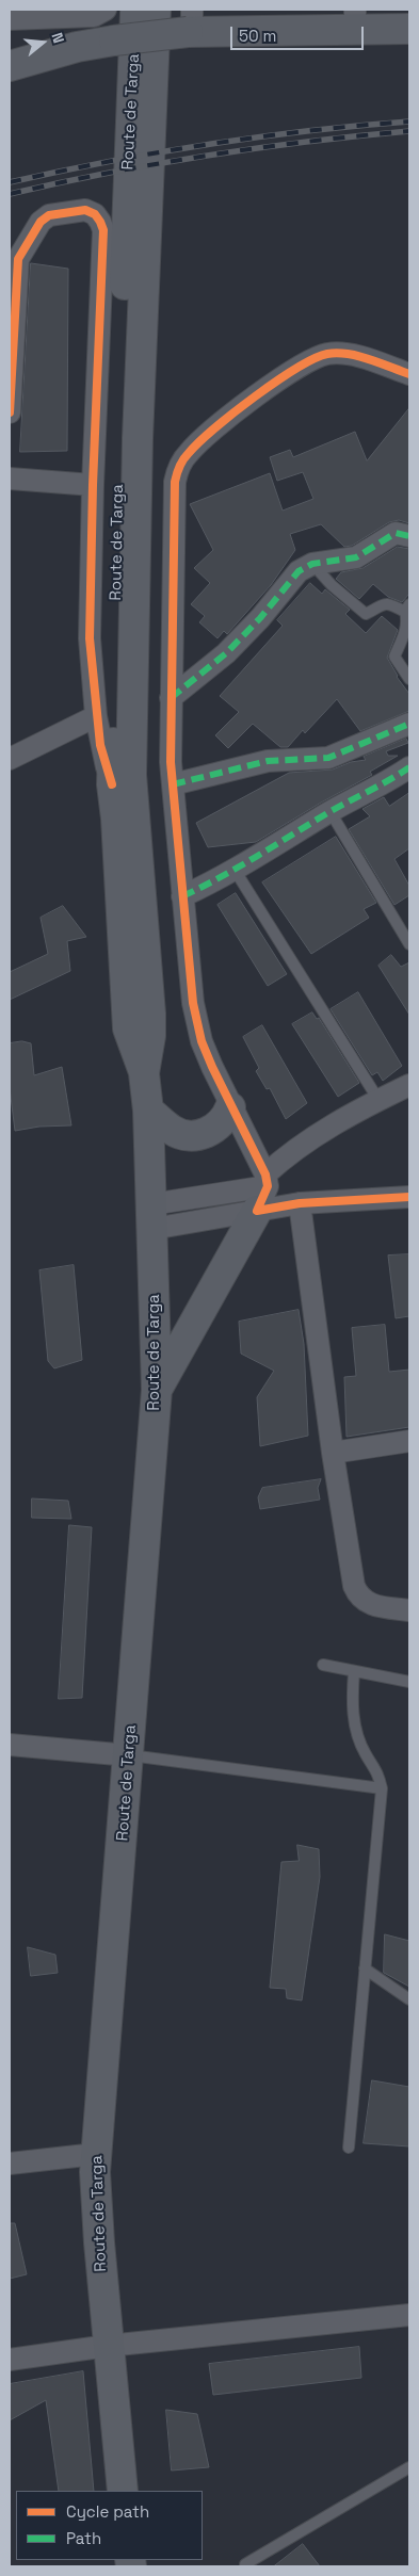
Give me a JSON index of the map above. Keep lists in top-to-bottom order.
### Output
{
  "streets": {
    "main road": ["Route de Targa"]
  },
  "legend": ["Cycle path", "Path"],
  "scale_bar": "50 m",
  "north": "right"
}
